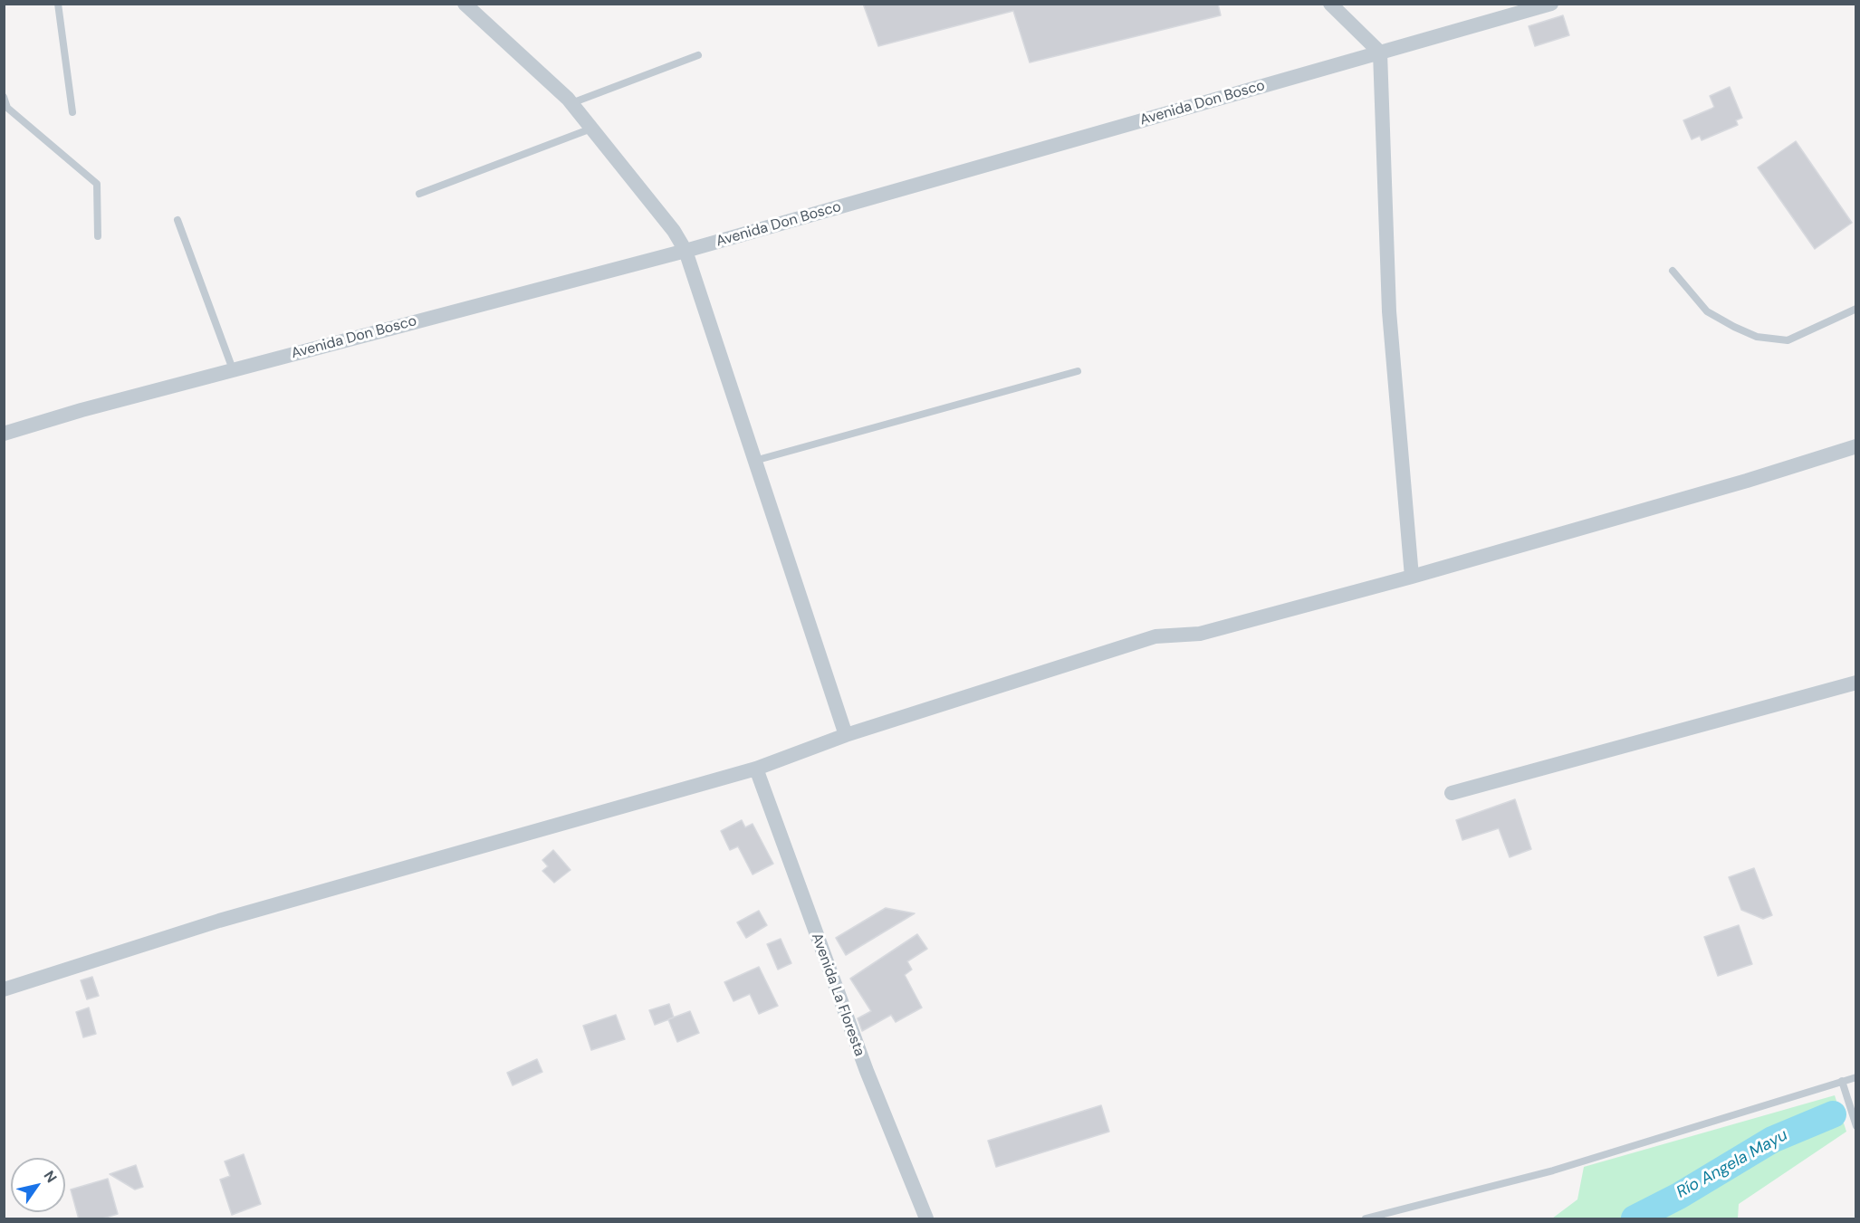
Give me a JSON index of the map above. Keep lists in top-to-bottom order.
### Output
{
  "streets": {
    "street": ["Avenida Don Bosco", "Avenida La Floresta"]
  },
  "water": ["Río Angela Mayu"],
  "north": "top right"
}
